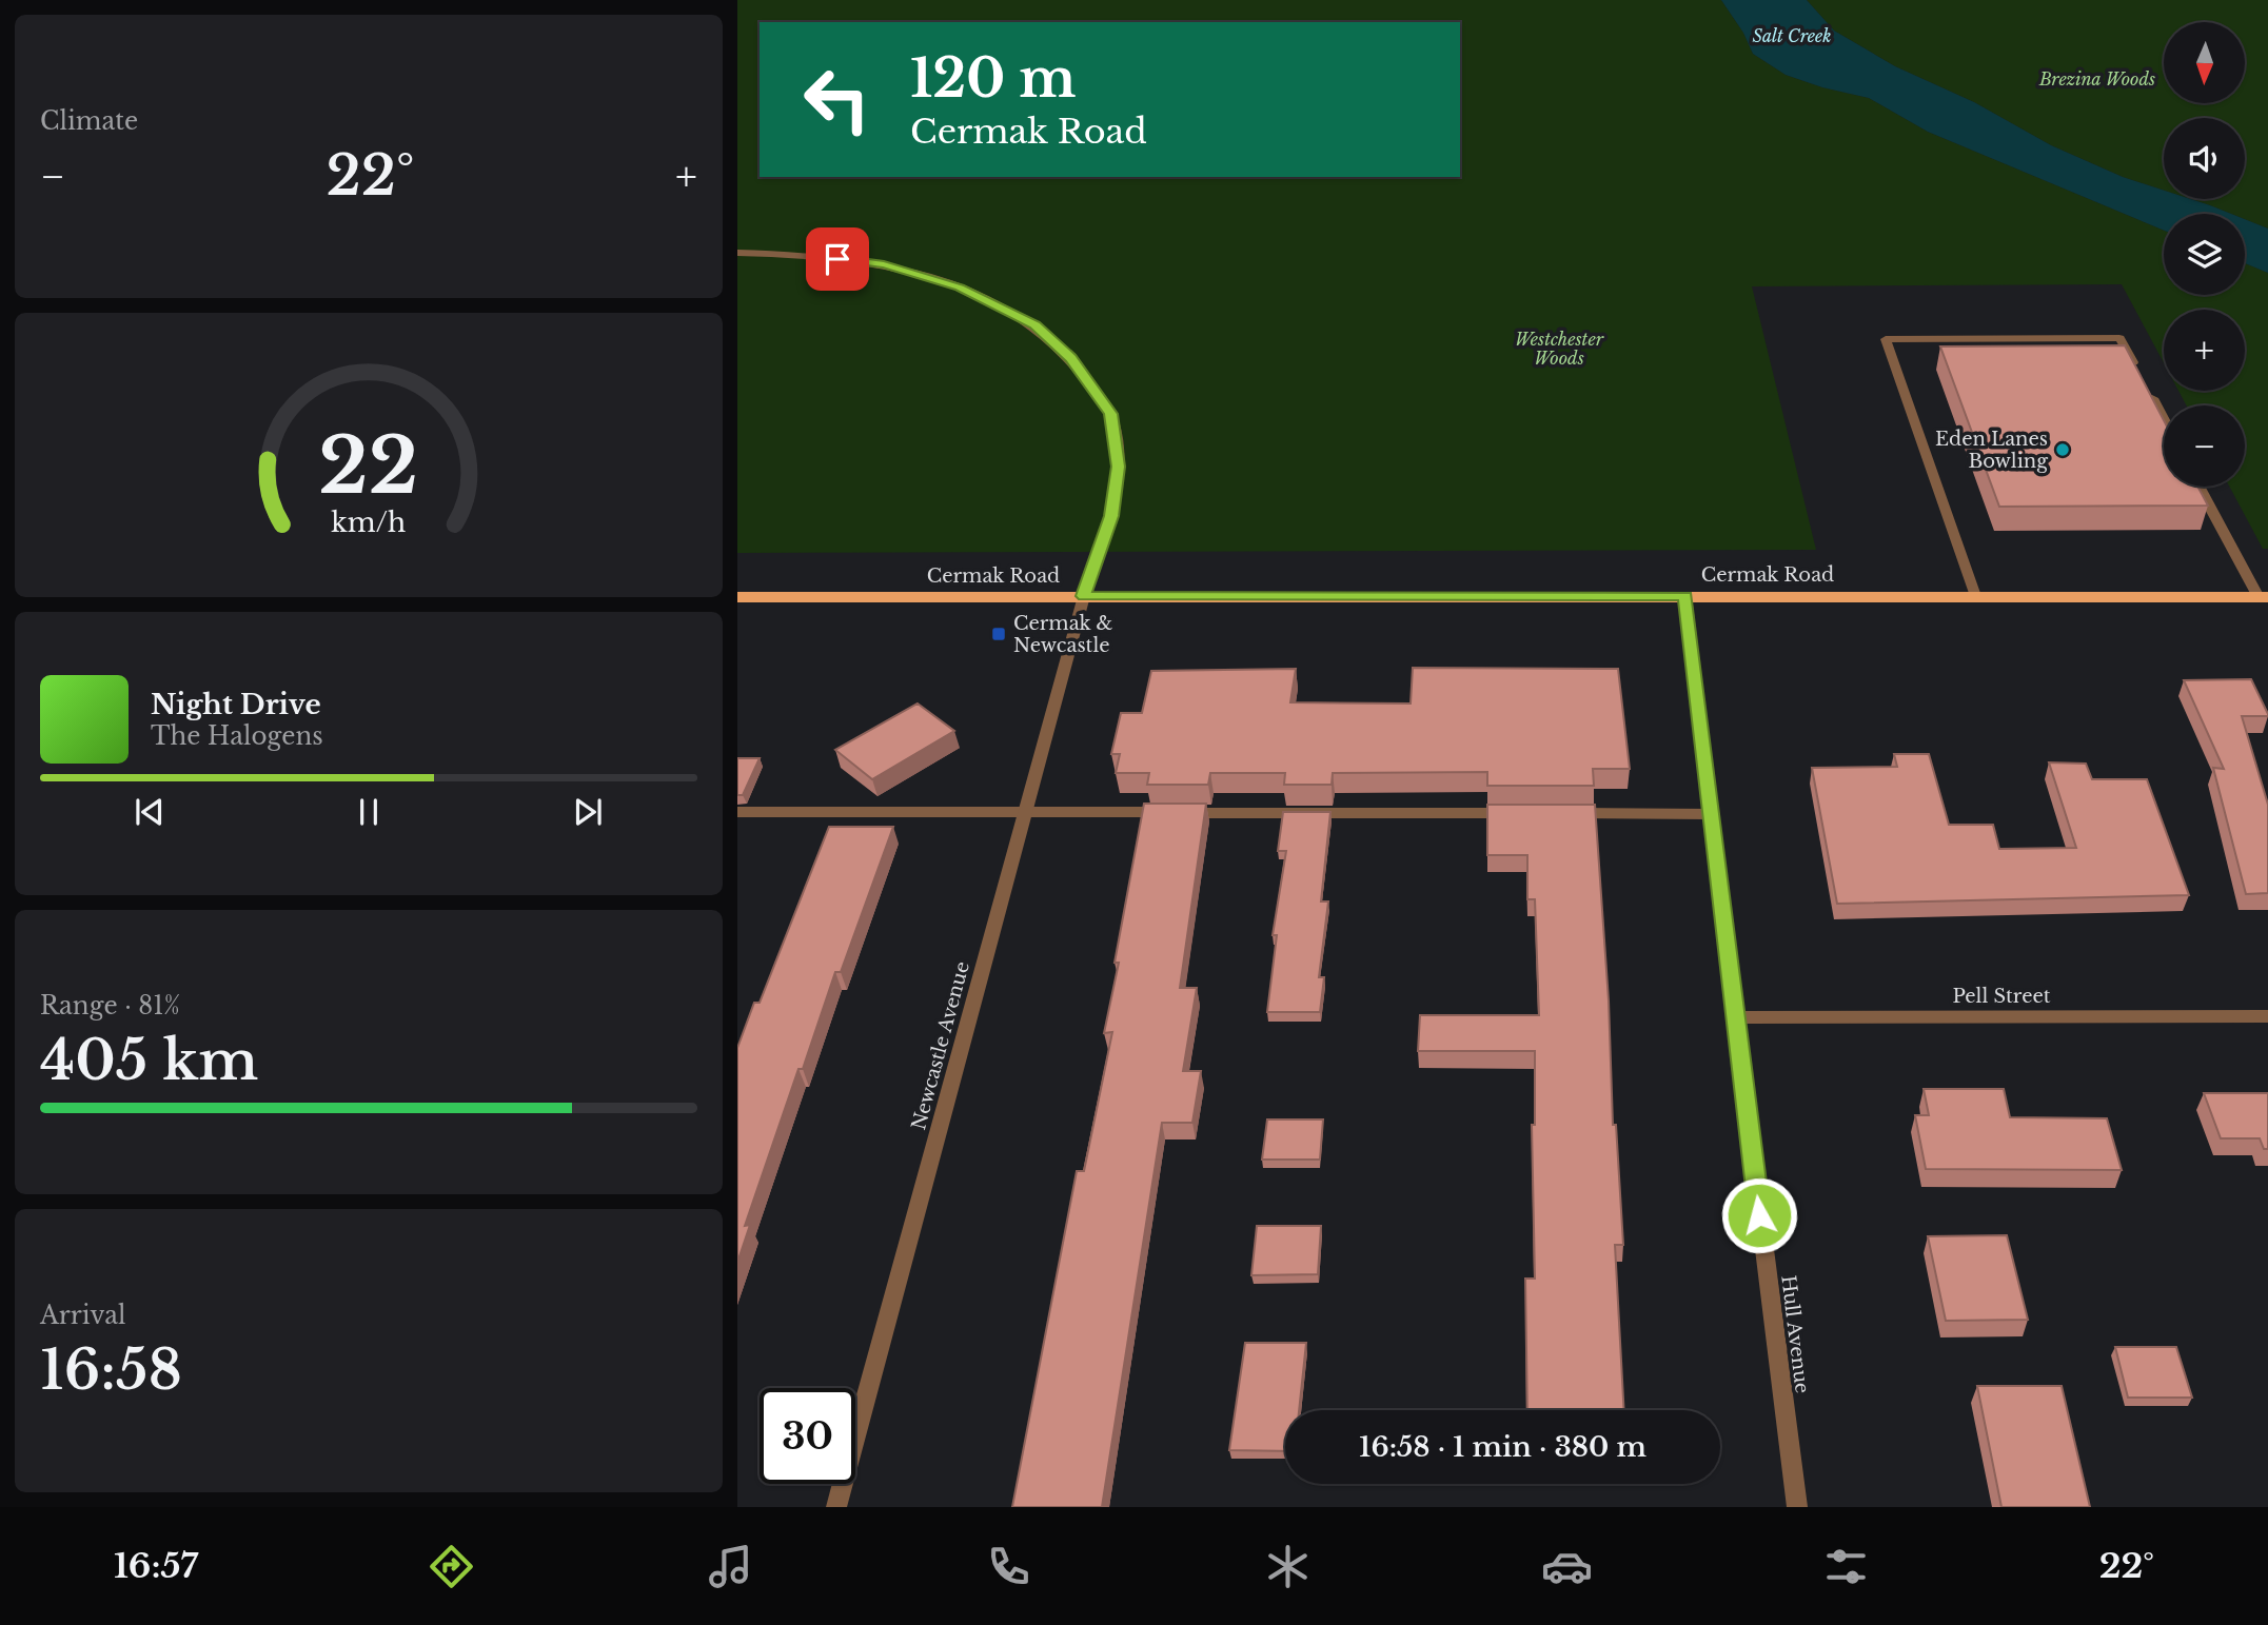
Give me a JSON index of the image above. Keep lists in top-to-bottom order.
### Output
{
  "streets": {
    "main road": ["Cermak Road"],
    "street": ["Pell Street", "Newcastle Avenue", "Hull Avenue"]
  },
  "crossings": [
    ["Cermak Road", "Newcastle Avenue"],
    ["Cermak Road", "Hull Avenue"],
    ["Pell Street", "Hull Avenue"]
  ],
  "water": ["Salt Creek"],
  "parks": ["Brezina Woods", "Westchester Woods"],
  "places": {
    "other": ["Eden Lanes Bowling"],
    "transit": ["Cermak & Newcastle"]
  },
  "north": "bottom",
  "page": {
    "tile": [
      "Climate",
      ["Range · 81%", "405 km"],
      ["Arrival", "16:58"]
    ],
    "map_buttons": ["+", "−"],
    "turn": ["120 m", "Cermak Road"],
    "heat": ["−", "22°", "+"],
    "song": ["Night Drive", "The Halogens"],
    "limit": "30",
    "trip": "16:58 · 1 min · 380 m",
    "tabs": ["16:57", "22°"],
    "gauge": ["22", "km/h"]
  }
}
